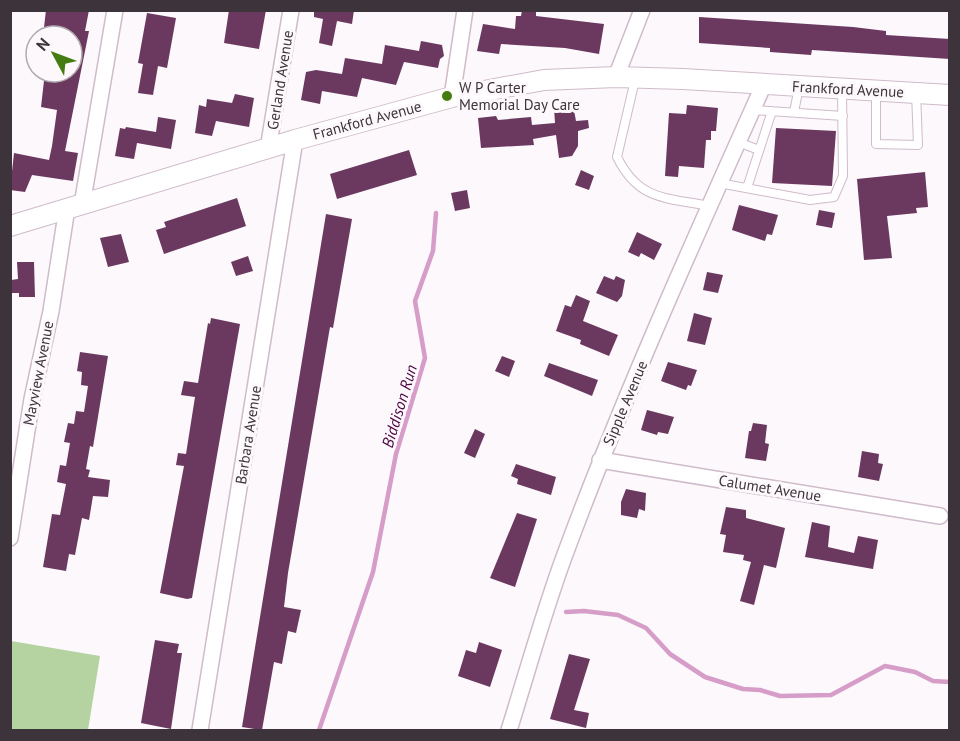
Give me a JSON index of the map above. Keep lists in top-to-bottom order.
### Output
{
  "streets": {
    "street": [
      "Gerland Avenue",
      "Frankford Avenue",
      "Mayview Avenue",
      "Sipple Avenue",
      "Barbara Avenue",
      "Calumet Avenue"
    ]
  },
  "crossings": [
    ["Gerland Avenue", "Frankford Avenue"],
    ["Frankford Avenue", "Mayview Avenue"],
    ["Frankford Avenue", "Sipple Avenue"],
    ["Frankford Avenue", "Barbara Avenue"],
    ["Sipple Avenue", "Calumet Avenue"]
  ],
  "water": ["Biddison Run"],
  "places": ["W P Carter Memorial Day Care"],
  "north": "top left"
}
